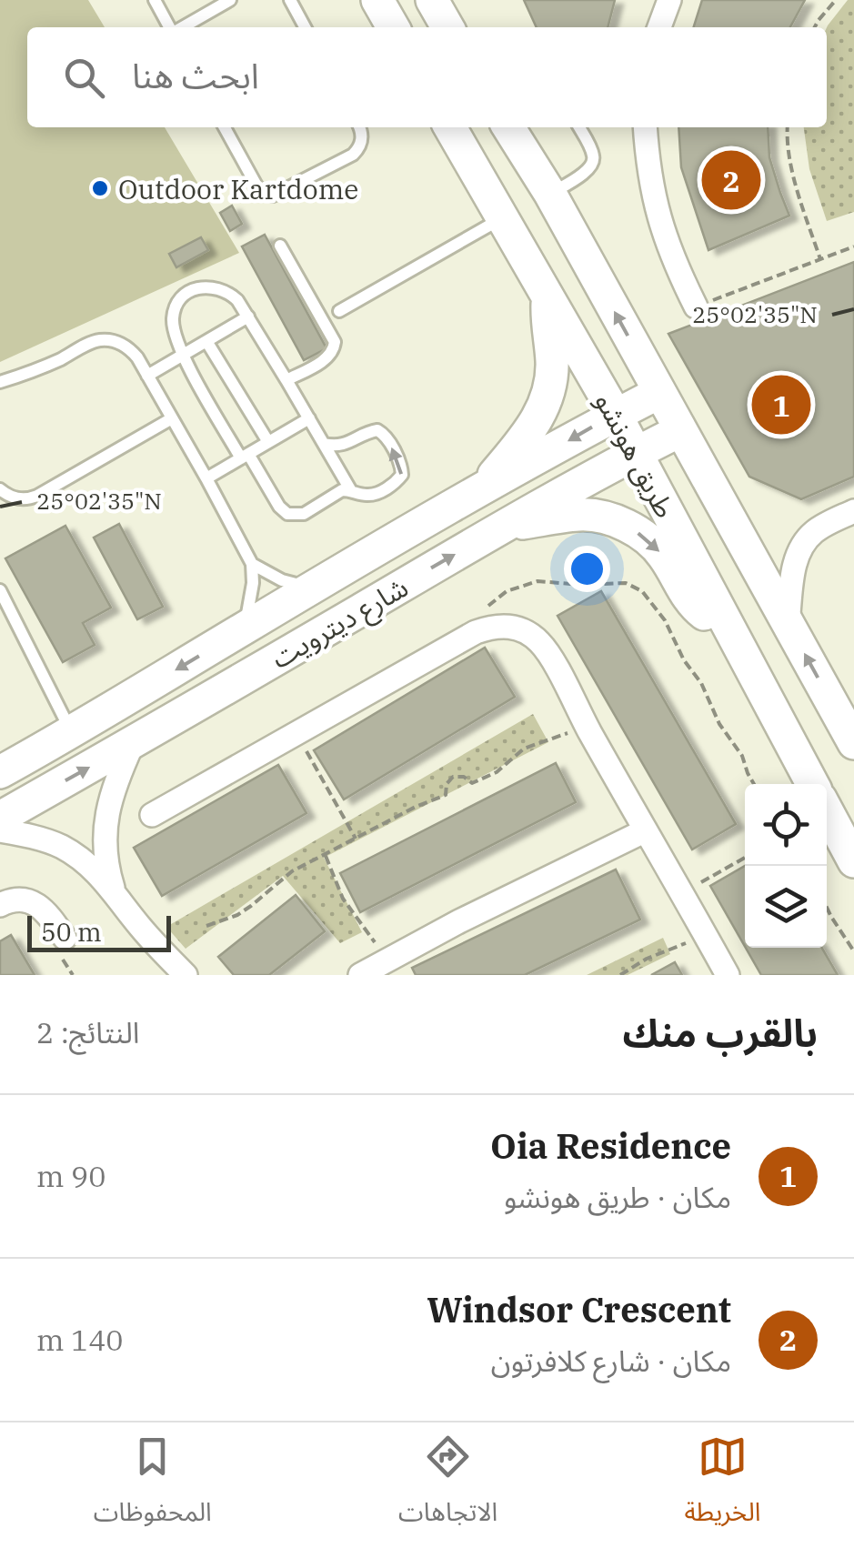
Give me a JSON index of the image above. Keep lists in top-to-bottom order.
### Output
{
  "streets": {
    "street": ["طريق هونشو", "شارع ديترويت"]
  },
  "crossings": [
    ["طريق هونشو", "شارع ديترويت"]
  ],
  "places": ["Outdoor Kartdome"],
  "scale_bar": "50 m",
  "page": {
    "search": "ابحث هنا",
    "pins": ["2", "1"],
    "scale": "50 m",
    "heading": ["بالقرب منك", "النتائج: 2"],
    "list": [
      {
        "mark": "1",
        "name": "Oia Residence",
        "note": "مكان · طريق هونشو",
        "value": "90 m"
      },
      {
        "mark": "2",
        "name": "Windsor Crescent",
        "note": "مكان · شارع كلافرتون",
        "value": "140 m"
      }
    ],
    "nav": ["الخريطة", "الاتجاهات", "المحفوظات"]
  },
  "coordinates": ["25°02'35\"N"]
}
